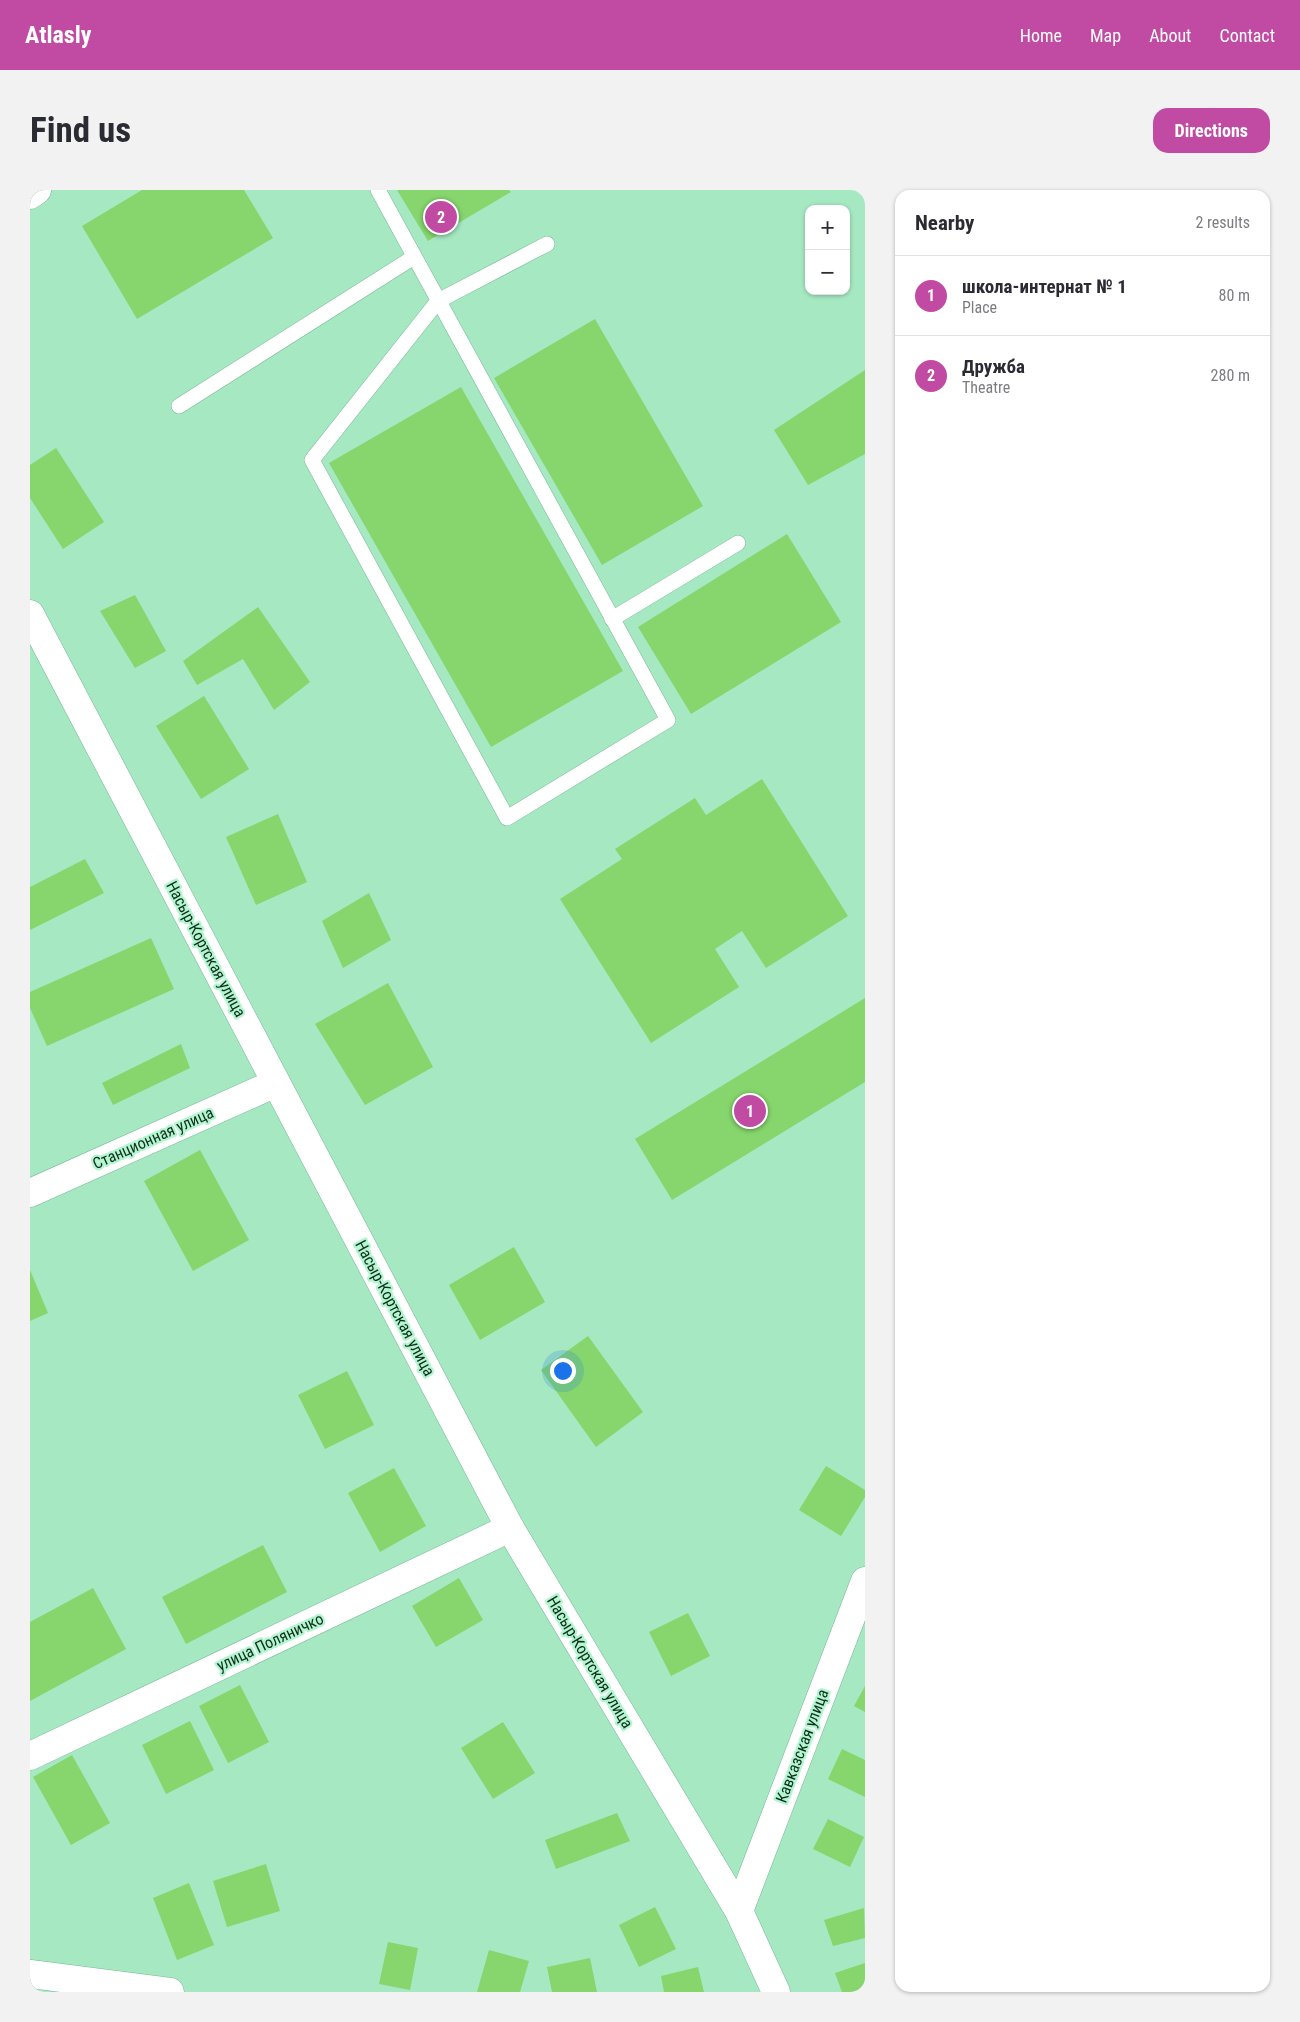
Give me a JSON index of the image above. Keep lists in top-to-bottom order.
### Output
{
  "streets": {
    "street": [
      "Насыр-Кортская улица",
      "Станционная улица",
      "улица Поляничко",
      "Кавказская улица"
    ]
  },
  "crossings": [
    ["Насыр-Кортская улица", "Станционная улица"],
    ["Насыр-Кортская улица", "улица Поляничко"],
    ["Насыр-Кортская улица", "Кавказская улица"]
  ],
  "page": {
    "header": "Atlasly",
    "nav": [
      "Home",
      "Map",
      "About",
      "Contact"
    ],
    "buttons": "Directions",
    "title": "Find us",
    "heading": ["Nearby", "2 results"],
    "pins": ["2", "1"],
    "map_buttons": ["+", "−"],
    "list": [
      {
        "mark": "1",
        "name": "школа-интернат № 1",
        "note": "Place",
        "value": "80 m"
      },
      {
        "mark": "2",
        "name": "Дружба",
        "note": "Theatre",
        "value": "280 m"
      }
    ]
  }
}
